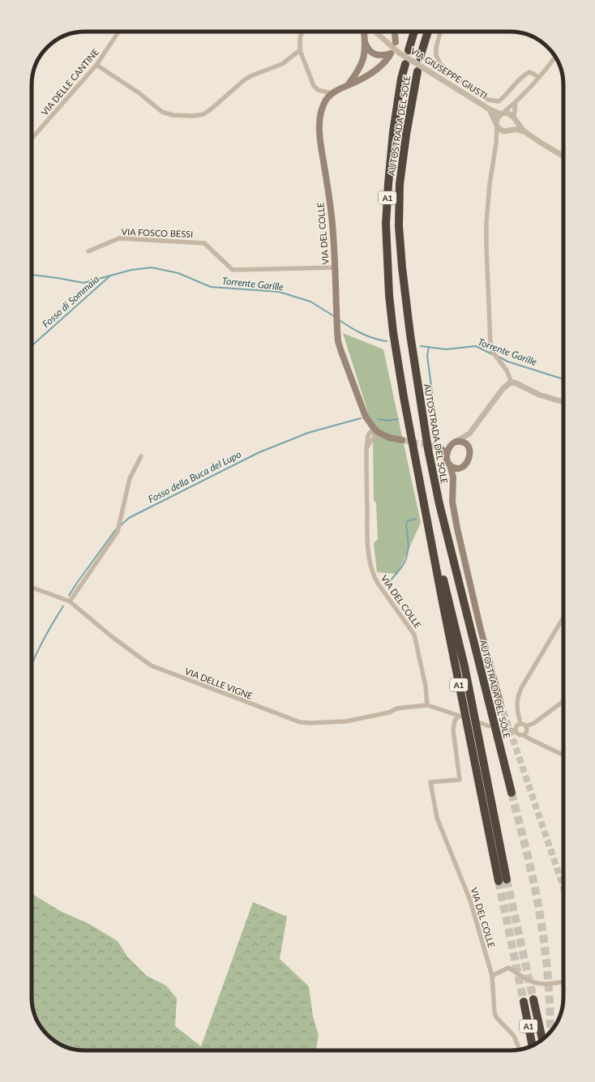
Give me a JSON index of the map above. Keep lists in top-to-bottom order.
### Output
{
  "streets": {
    "highway": ["AUTOSTRADA DEL SOLE", "A1"],
    "main road": ["VIA DEL COLLE"],
    "street": [
      "VIA GIUSEPPE GIUSTI",
      "VIA DELLE CANTINE",
      "VIA FOSCO BESSI",
      "VIA DELLE VIGNE"
    ]
  },
  "crossings": [
    ["VIA FOSCO BESSI", "VIA DEL COLLE"],
    ["VIA DEL COLLE", "VIA DELLE VIGNE"]
  ],
  "water": ["Torrente Garille", "Fosso di Sommaia", "Fosso della Buca del Lupo"]
}
